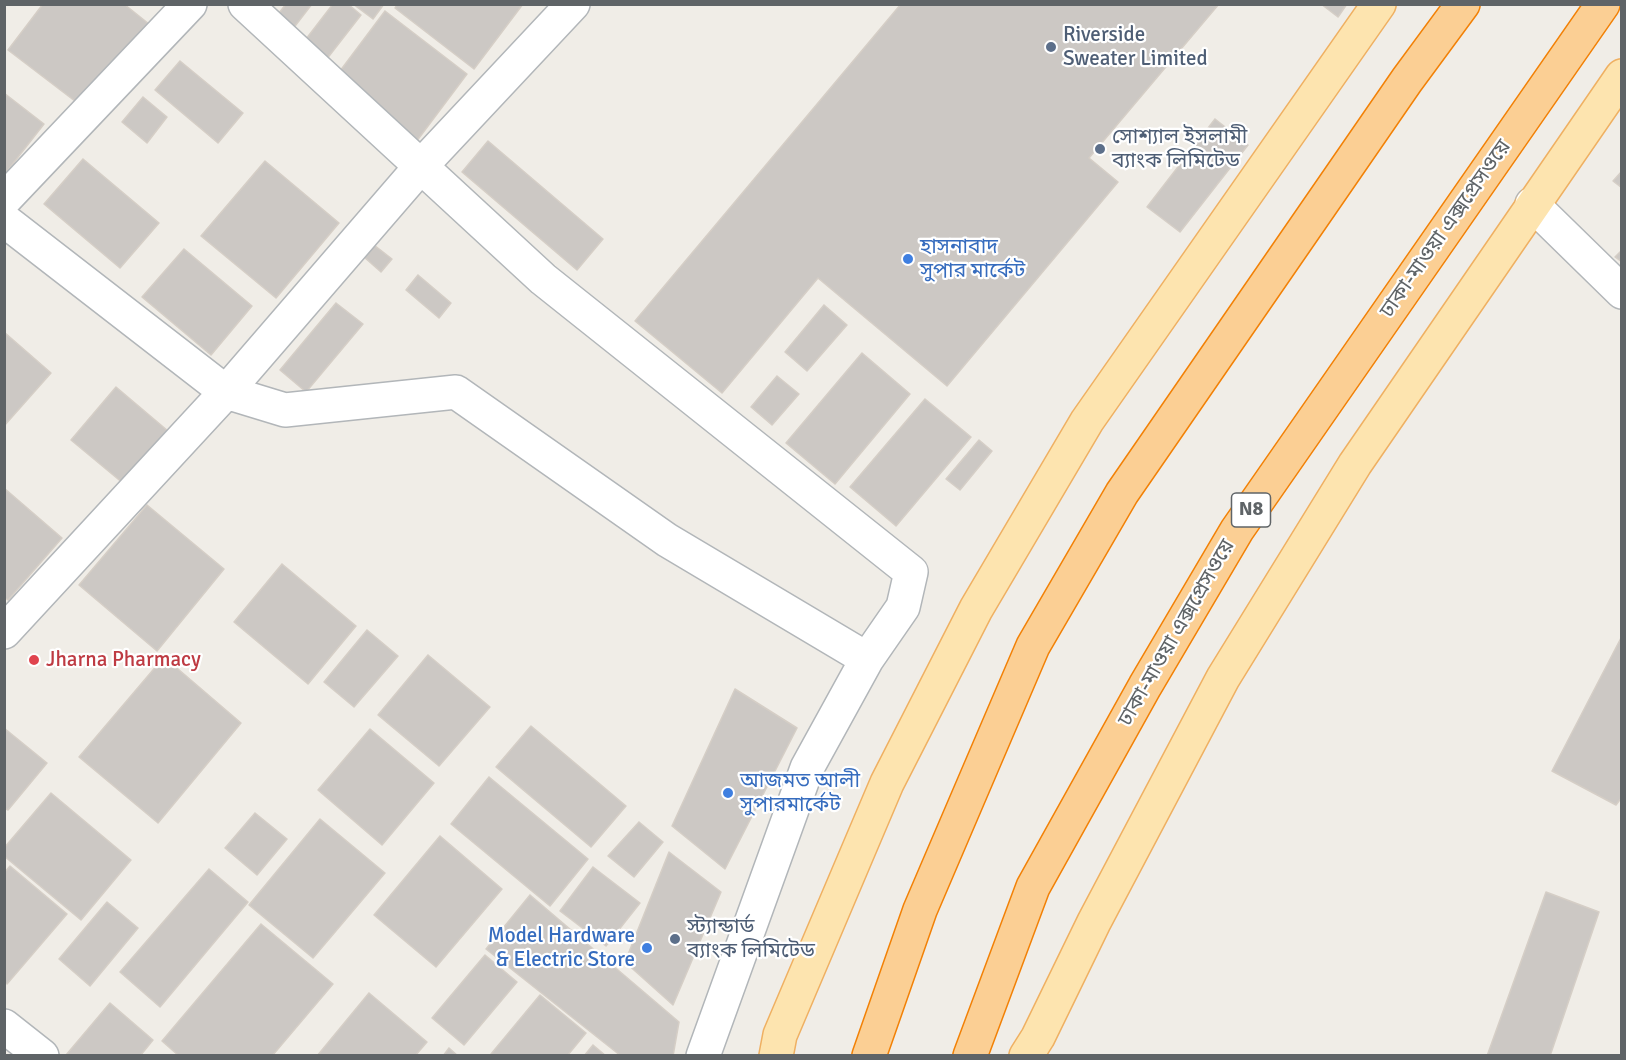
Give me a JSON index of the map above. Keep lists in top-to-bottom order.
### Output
{
  "streets": {
    "highway": ["ঢাকা-মাওয়া এক্সপ্রেসওয়ে", "N8"]
  },
  "places": [
    "Riverside Sweater Limited",
    "সোশ্যাল ইসলামী ব্যাংক লিমিটেড",
    "হাসনাবাদ সুপার মার্কেট",
    "Jharna Pharmacy",
    "আজমত আলী সুপারমার্কেট",
    "স্ট্যান্ডার্ড ব্যাংক লিমিটেড",
    "Model Hardware & Electric Store"
  ]
}
